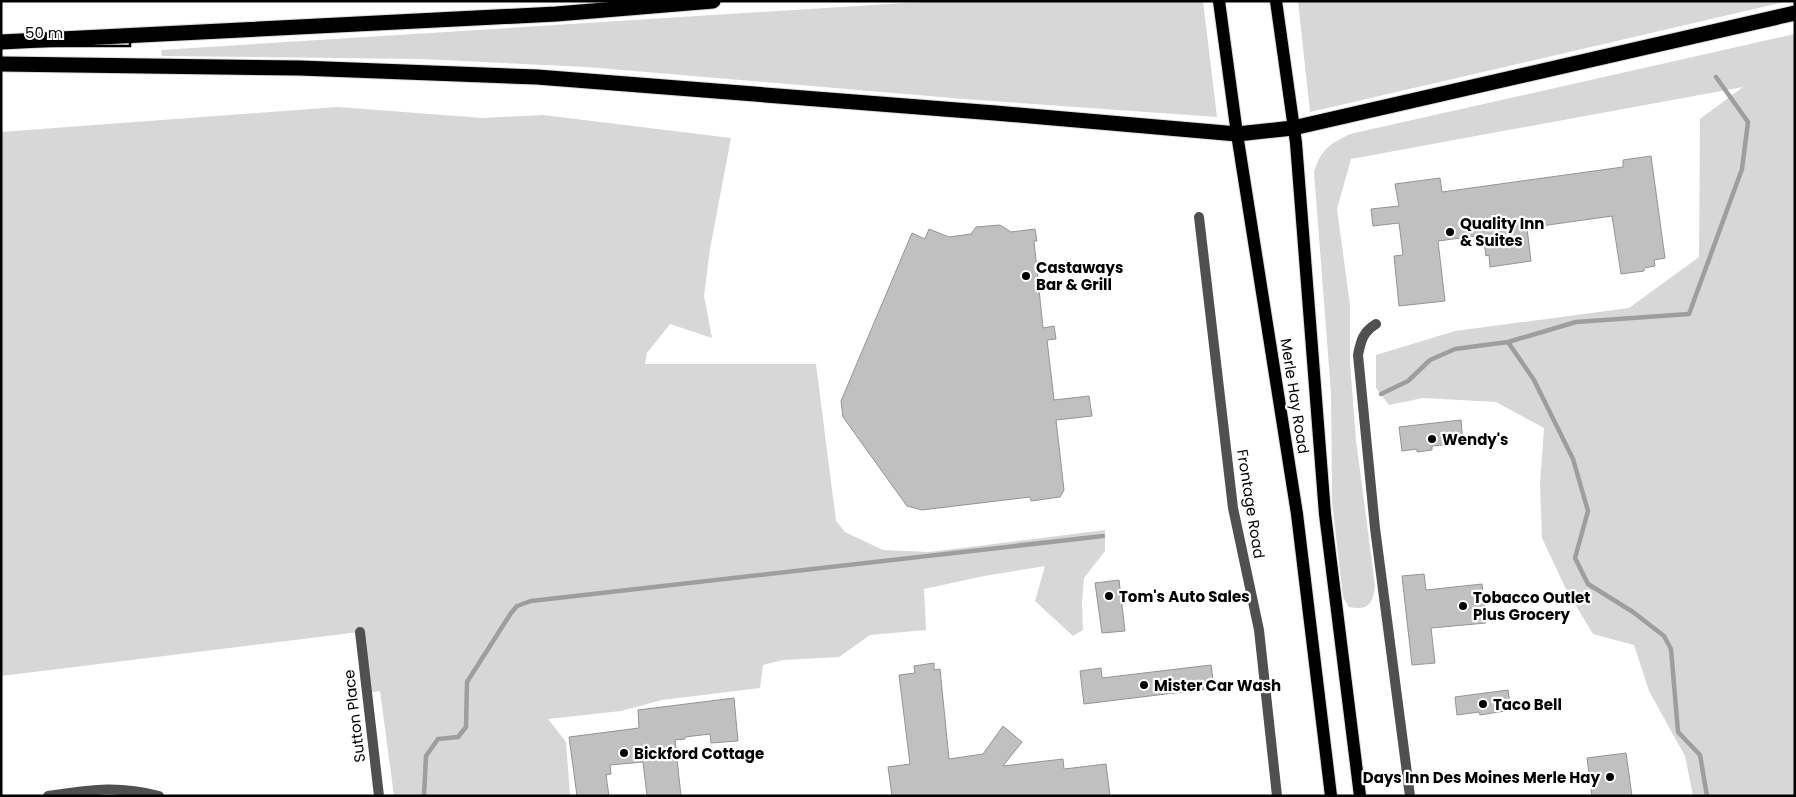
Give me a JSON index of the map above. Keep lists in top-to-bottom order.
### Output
{
  "streets": {
    "main road": ["Merle Hay Road"],
    "street": ["Frontage Road", "Sutton Place"]
  },
  "places": [
    "Quality Inn & Suites",
    "Castaways Bar & Grill",
    "Wendy's",
    "Tom's Auto Sales",
    "Tobacco Outlet Plus Grocery",
    "Mister Car Wash",
    "Taco Bell",
    "Bickford Cottage",
    "Days Inn Des Moines Merle Hay"
  ],
  "scale_bar": "50 m"
}
